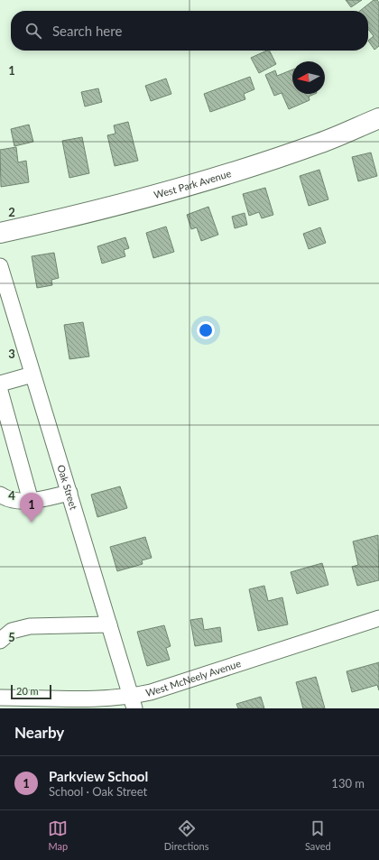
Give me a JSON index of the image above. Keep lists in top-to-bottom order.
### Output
{
  "streets": {
    "main road": ["West Park Avenue"],
    "street": ["Oak Street", "West McNeely Avenue"]
  },
  "crossings": [
    ["Oak Street", "West McNeely Avenue"]
  ],
  "scale_bar": "20 m",
  "north": "left",
  "page": {
    "search": "Search here",
    "pins": "1",
    "scale": "20 m",
    "heading": "Nearby",
    "list": [
      {
        "mark": "1",
        "name": "Parkview School",
        "note": "School · Oak Street",
        "value": "130 m"
      }
    ],
    "nav": ["Map", "Directions", "Saved"]
  },
  "grid": {
    "rows": [
      "1",
      "2",
      "3",
      "4",
      "5"
    ]
  }
}
